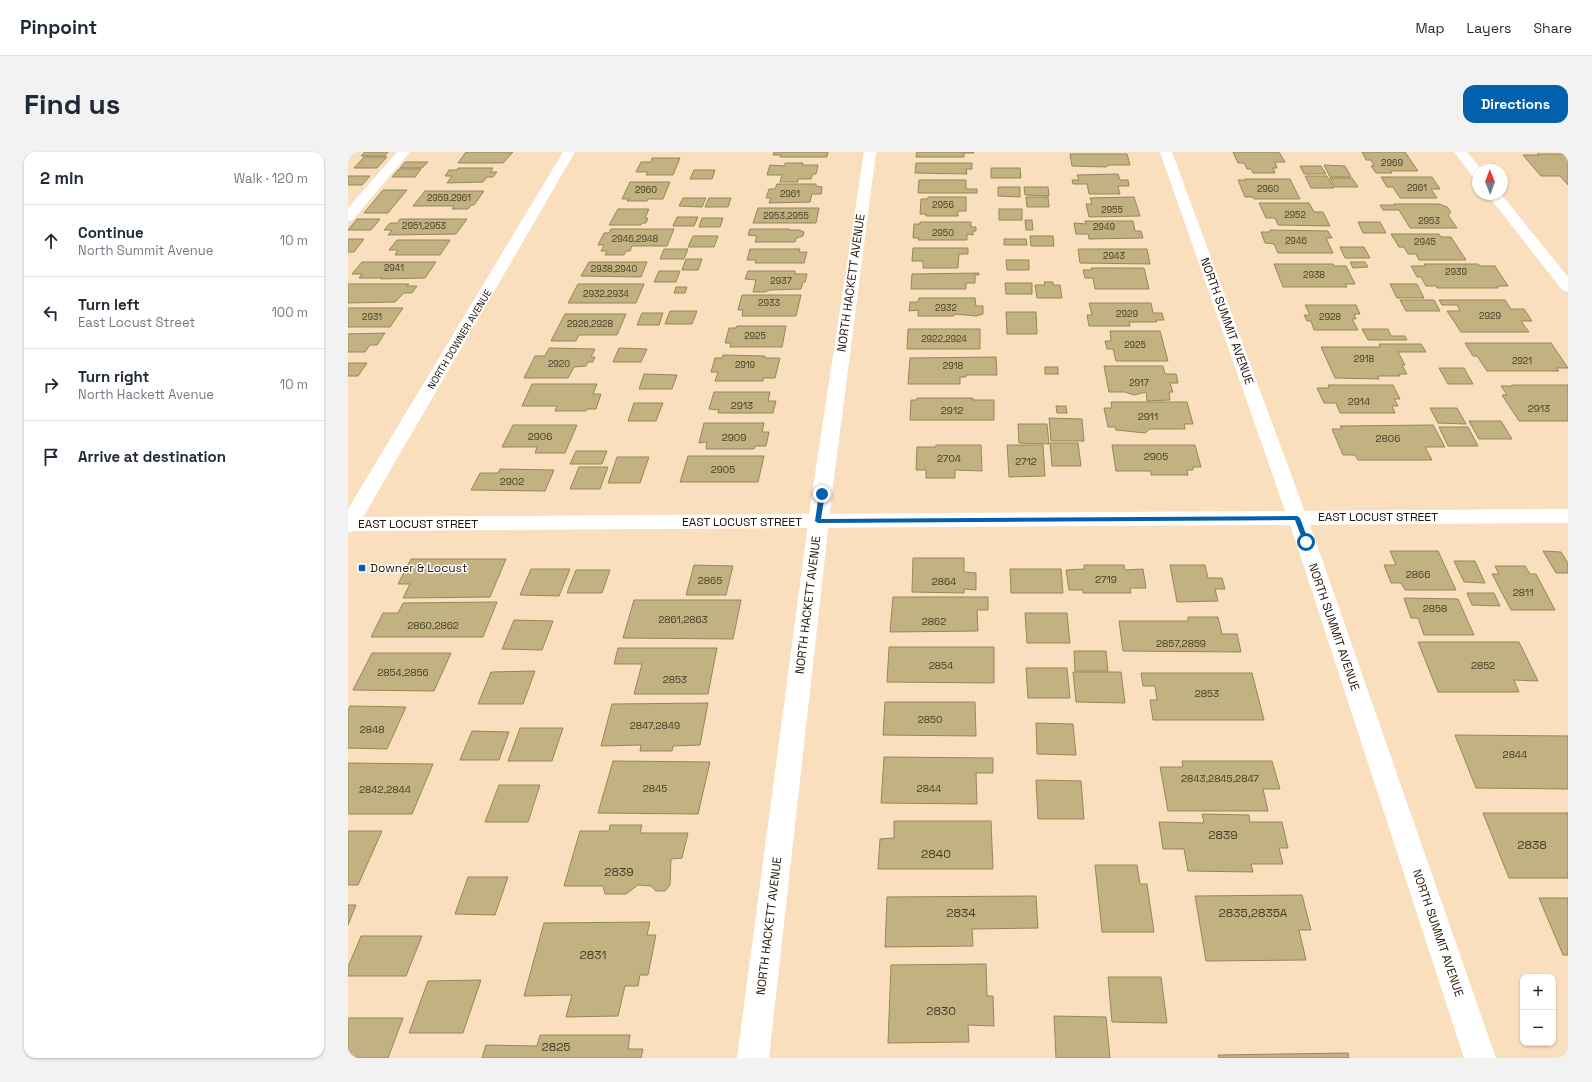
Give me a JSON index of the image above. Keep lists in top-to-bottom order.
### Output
{
  "streets": {
    "street": [
      "NORTH HACKETT AVENUE",
      "NORTH SUMMIT AVENUE",
      "NORTH DOWNER AVENUE",
      "EAST LOCUST STREET"
    ]
  },
  "crossings": [
    ["NORTH HACKETT AVENUE", "EAST LOCUST STREET"],
    ["NORTH SUMMIT AVENUE", "EAST LOCUST STREET"],
    ["NORTH DOWNER AVENUE", "EAST LOCUST STREET"]
  ],
  "places": {
    "transit": ["Downer & Locust"]
  },
  "house_numbers": [
    "2969",
    "2961",
    "2960",
    "2960",
    "2961",
    "2959,2961",
    "2956",
    "2955",
    "2952",
    "2953,2955",
    "2953",
    "2951,2953",
    "2949",
    "2950",
    "2946,2948",
    "2946",
    "2945",
    "2943",
    "2941",
    "2938,2940",
    "2939",
    "2938",
    "2937",
    "2932,2934",
    "2933",
    "2932",
    "2929",
    "2929",
    "2931",
    "2928",
    "2926,2928",
    "2925",
    "2922,2924",
    "2925",
    "2918",
    "2921",
    "2920",
    "2919",
    "2918",
    "2917",
    "2914",
    "2913",
    "2913",
    "2912",
    "2911",
    "2906",
    "2909",
    "2806",
    "2905",
    "2704",
    "2712",
    "2905",
    "2902",
    "2866",
    "2719",
    "2865",
    "2864",
    "2811",
    "2858",
    "2861,2863",
    "2862",
    "2860,2862",
    "2857,2859",
    "2854",
    "2852",
    "2854,2856",
    "2853",
    "2853",
    "2850",
    "2847,2849",
    "2848",
    "2844",
    "2843,2845,2847",
    "2845",
    "2844",
    "2842,2844",
    "2839",
    "2838",
    "2840",
    "2839",
    "2834",
    "2835,2835A",
    "2831",
    "2830",
    "2825"
  ],
  "north": "top",
  "page": {
    "header": "Pinpoint",
    "nav": ["Map", "Layers", "Share"],
    "buttons": "Directions",
    "title": "Find us",
    "heading": ["2 min", "Walk · 120 m"],
    "list": [
      ["Continue", "North Summit Avenue", "10 m"],
      ["Turn left", "East Locust Street", "100 m"],
      ["Turn right", "North Hackett Avenue", "10 m"],
      "Arrive at destination"
    ],
    "map_buttons": ["+", "−"]
  }
}
